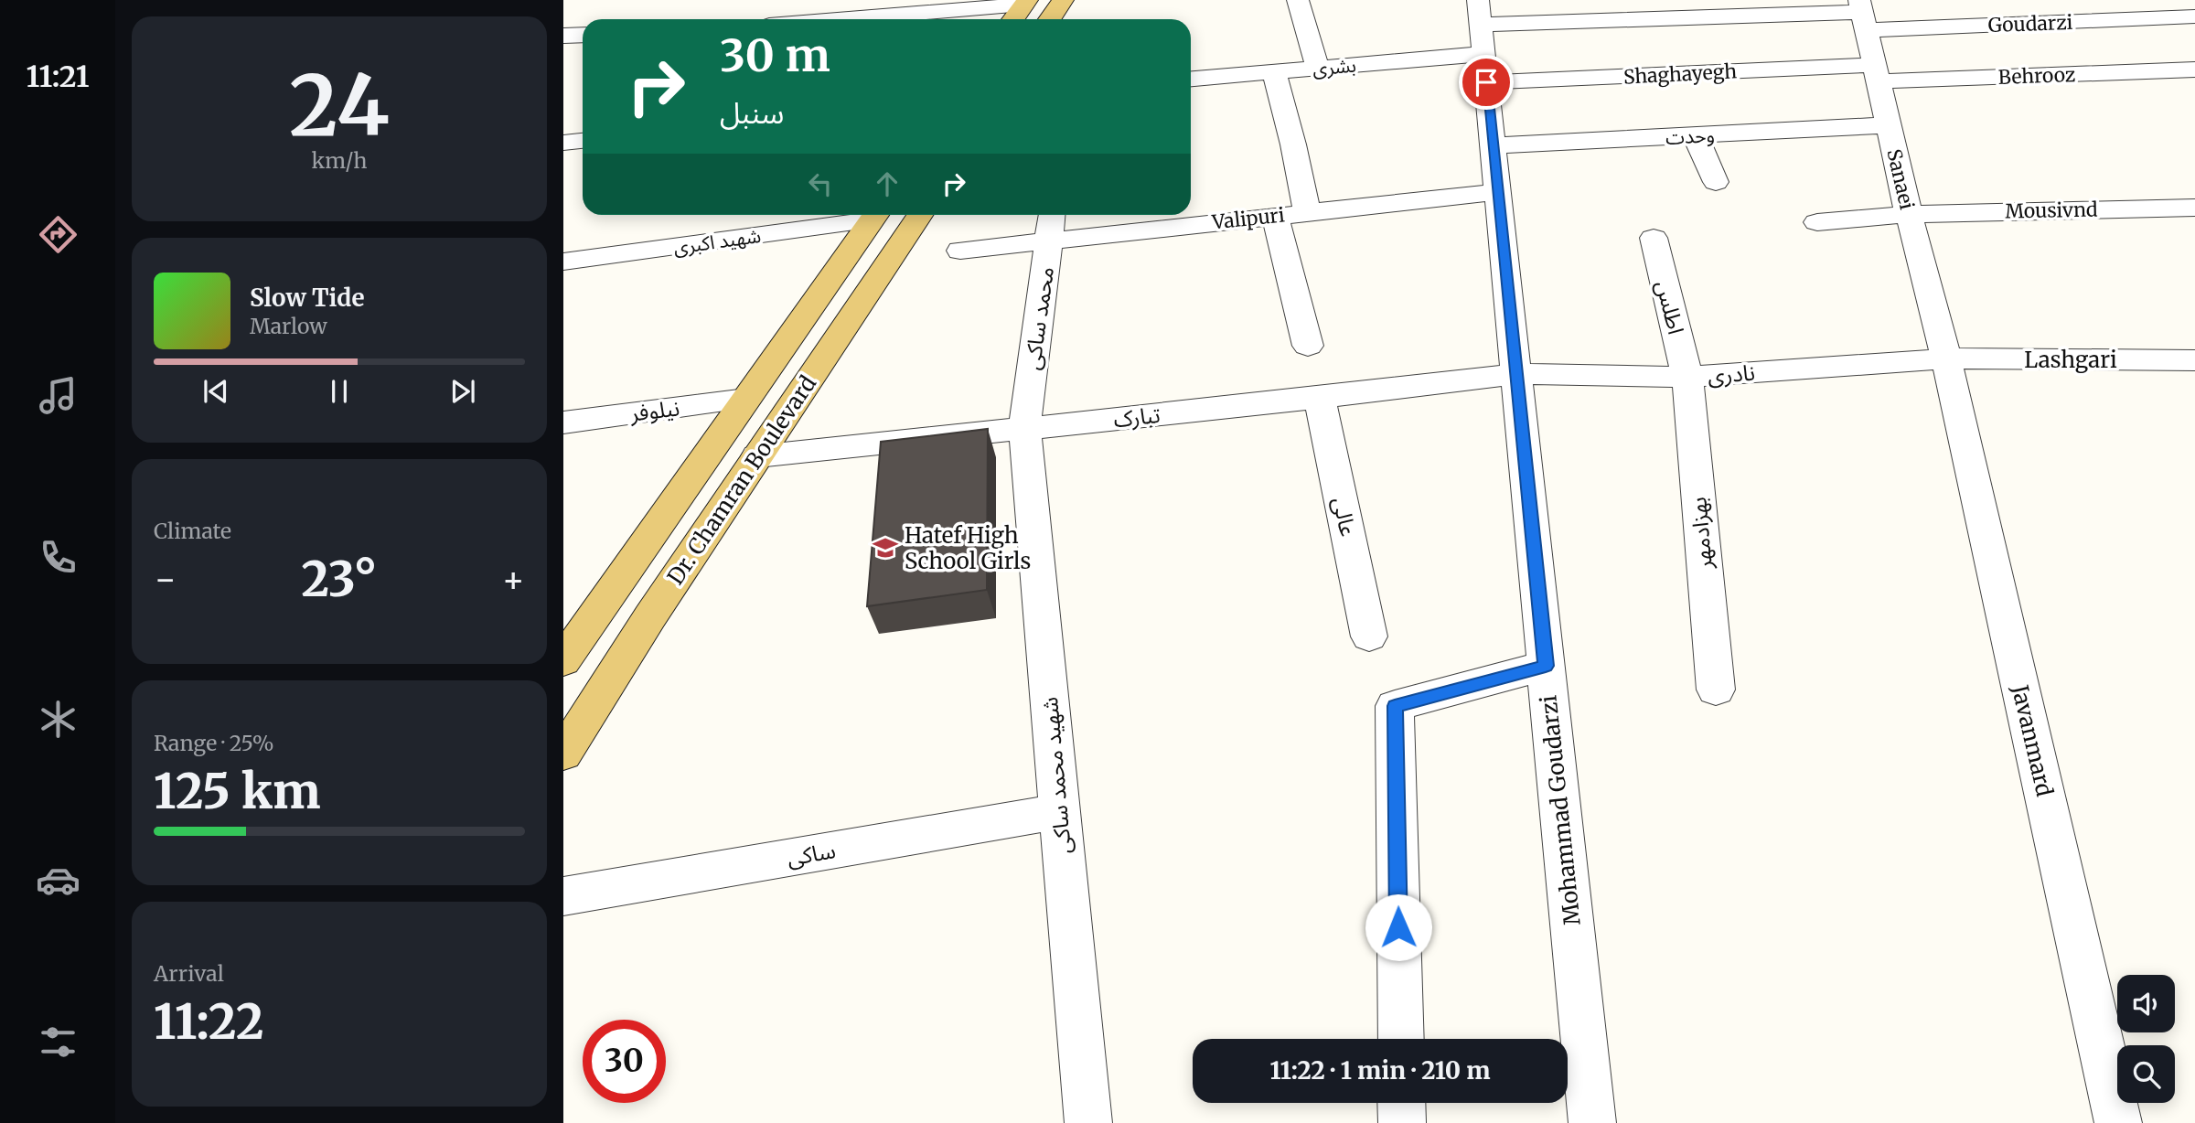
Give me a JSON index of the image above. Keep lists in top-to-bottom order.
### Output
{
  "streets": {
    "main road": ["Dr. Chamran Boulevard"],
    "street": [
      "Goudarzi",
      "بشری",
      "Shaghayegh",
      "Behrooz",
      "وحدت",
      "Sanaei",
      "Mousivnd",
      "Valipuri",
      "شهید اکبری",
      "اطلس",
      "محمد ساکی",
      "Lashgari",
      "نادری",
      "نیلوفر",
      "تبارک",
      "عالی",
      "بهزادمهر",
      "Javanmard",
      "شهید محمد ساکی",
      "Mohammad Goudarzi",
      "ساکی"
    ]
  },
  "crossings": [
    ["Goudarzi", "بشری"],
    ["Goudarzi", "Shaghayegh"],
    ["Goudarzi", "Sanaei"],
    ["Goudarzi", "Mohammad Goudarzi"],
    ["بشری", "Shaghayegh"],
    ["بشری", "Mohammad Goudarzi"],
    ["Shaghayegh", "Behrooz"],
    ["Shaghayegh", "Sanaei"],
    ["Shaghayegh", "Mohammad Goudarzi"],
    ["Behrooz", "Sanaei"],
    ["وحدت", "Sanaei"],
    ["وحدت", "Mohammad Goudarzi"],
    ["Sanaei", "Mousivnd"],
    ["Sanaei", "Lashgari"],
    ["Sanaei", "نادری"],
    ["Sanaei", "Javanmard"],
    ["Valipuri", "محمد ساکی"],
    ["Valipuri", "Mohammad Goudarzi"],
    ["اطلس", "نادری"],
    ["اطلس", "بهزادمهر"],
    ["محمد ساکی", "تبارک"],
    ["محمد ساکی", "شهید محمد ساکی"],
    ["Lashgari", "نادری"],
    ["Lashgari", "Javanmard"],
    ["نادری", "تبارک"],
    ["نادری", "بهزادمهر"],
    ["نادری", "Javanmard"],
    ["نادری", "Mohammad Goudarzi"],
    ["نیلوفر", "Dr. Chamran Boulevard"],
    ["تبارک", "Dr. Chamran Boulevard"],
    ["تبارک", "عالی"],
    ["تبارک", "شهید محمد ساکی"],
    ["تبارک", "Mohammad Goudarzi"],
    ["شهید محمد ساکی", "ساکی"]
  ],
  "places": {
    "school or university": ["Hatef High School Girls"]
  },
  "page": {
    "tabs": "11:21",
    "tile": [
      ["24", "km/h"],
      "Climate",
      ["Range · 25%", "125 km"],
      ["Arrival", "11:22"]
    ],
    "turn": ["30 m", "سنبل"],
    "song": ["Slow Tide", "Marlow"],
    "heat": ["−", "23°", "+"],
    "limit": "30",
    "trip": "11:22 · 1 min · 210 m"
  }
}
